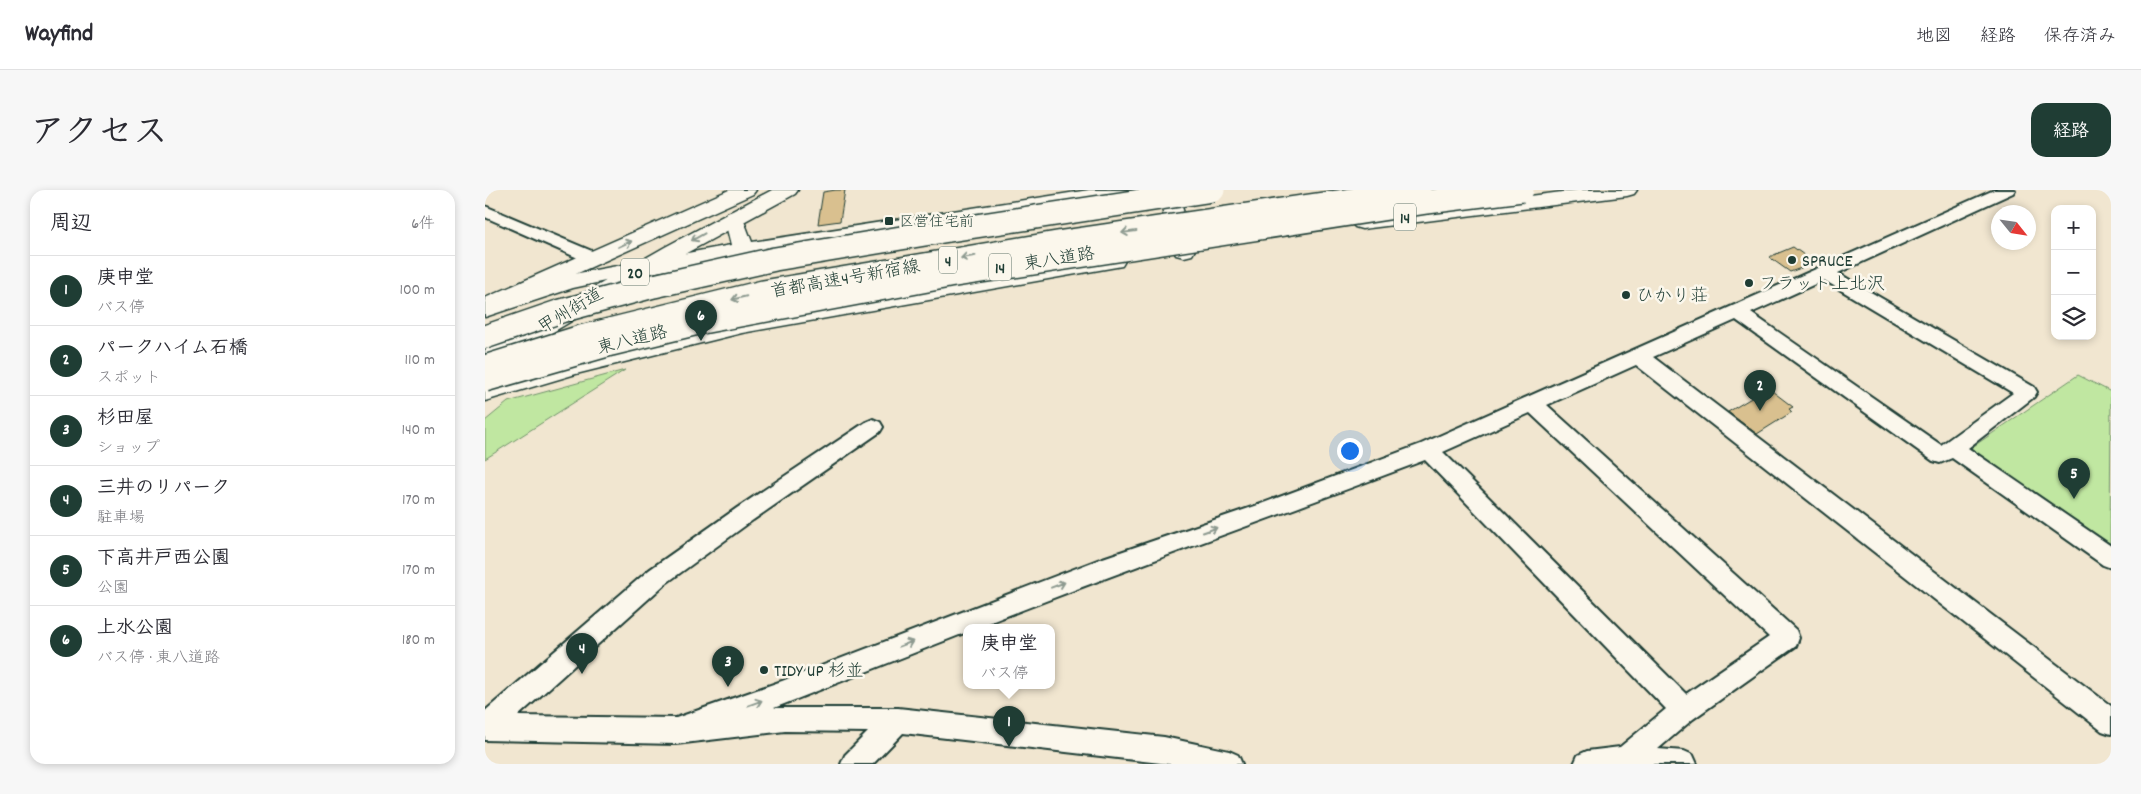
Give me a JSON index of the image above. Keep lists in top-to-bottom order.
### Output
{
  "streets": {
    "main road": [
      "14",
      "東八道路",
      "4",
      "20",
      "首都高速4号新宿線",
      "甲州街道"
    ]
  },
  "places": {
    "transit": ["区営住宅前"],
    "other": [
      "SPRUCE",
      "フラット上北沢",
      "ひかり荘",
      "TIDY UP 杉並"
    ]
  },
  "north": "bottom right",
  "page": {
    "header": "Wayfind",
    "nav": ["地図", "経路", "保存済み"],
    "title": "アクセス",
    "buttons": "経路",
    "heading": ["周辺", "6件"],
    "map_buttons": ["+", "−"],
    "list": [
      {
        "mark": "1",
        "name": "庚申堂",
        "note": "バス停",
        "value": "100 m"
      },
      {
        "mark": "2",
        "name": "パークハイム石橋",
        "note": "スポット",
        "value": "110 m"
      },
      {
        "mark": "3",
        "name": "杉田屋",
        "note": "ショップ",
        "value": "140 m"
      },
      {
        "mark": "4",
        "name": "三井のリパーク",
        "note": "駐車場",
        "value": "170 m"
      },
      {
        "mark": "5",
        "name": "下高井戸西公園",
        "note": "公園",
        "value": "170 m"
      },
      {
        "mark": "6",
        "name": "上水公園",
        "note": "バス停 · 東八道路",
        "value": "180 m"
      }
    ],
    "pins": [
      "6",
      "2",
      "5",
      "4",
      "3",
      "1"
    ],
    "popup": ["庚申堂", "バス停"]
  }
}
